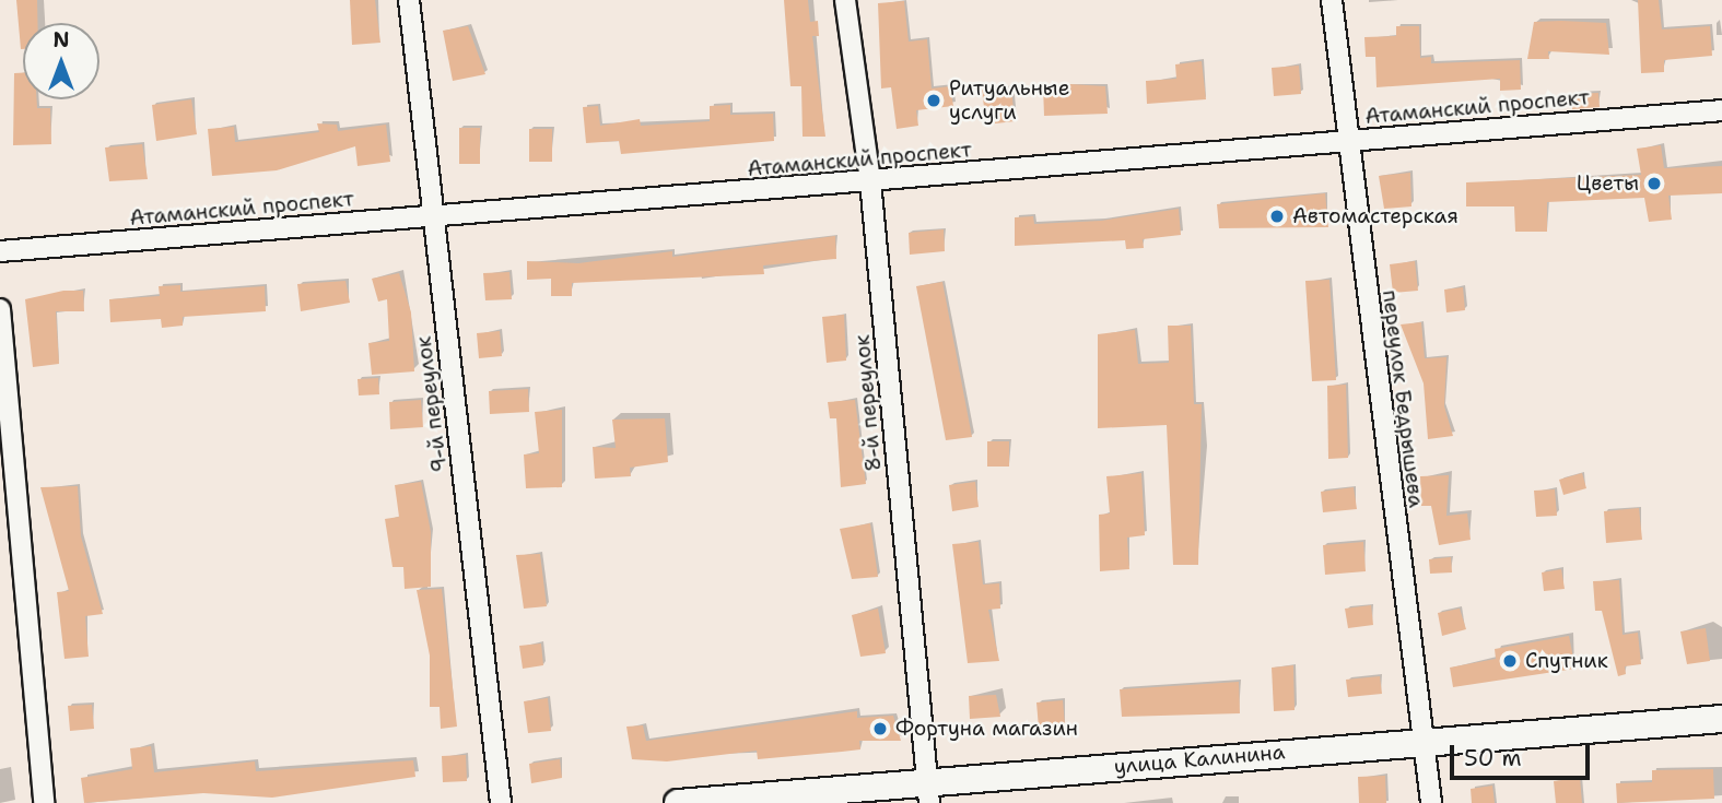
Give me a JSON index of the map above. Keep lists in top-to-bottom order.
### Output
{
  "streets": {
    "main road": ["улица Калинина"],
    "street": [
      "Атаманский проспект",
      "переулок Бедрышева",
      "8-й переулок",
      "9-й переулок"
    ]
  },
  "crossings": [
    ["Атаманский проспект", "переулок Бедрышева"],
    ["Атаманский проспект", "8-й переулок"],
    ["Атаманский проспект", "9-й переулок"],
    ["переулок Бедрышева", "улица Калинина"],
    ["8-й переулок", "улица Калинина"]
  ],
  "places": [
    "Ритуальные услуги",
    "Цветы",
    "Автомастерская",
    "Спутник",
    "Фортуна магазин"
  ],
  "scale_bar": "50 m",
  "north": "top"
}
